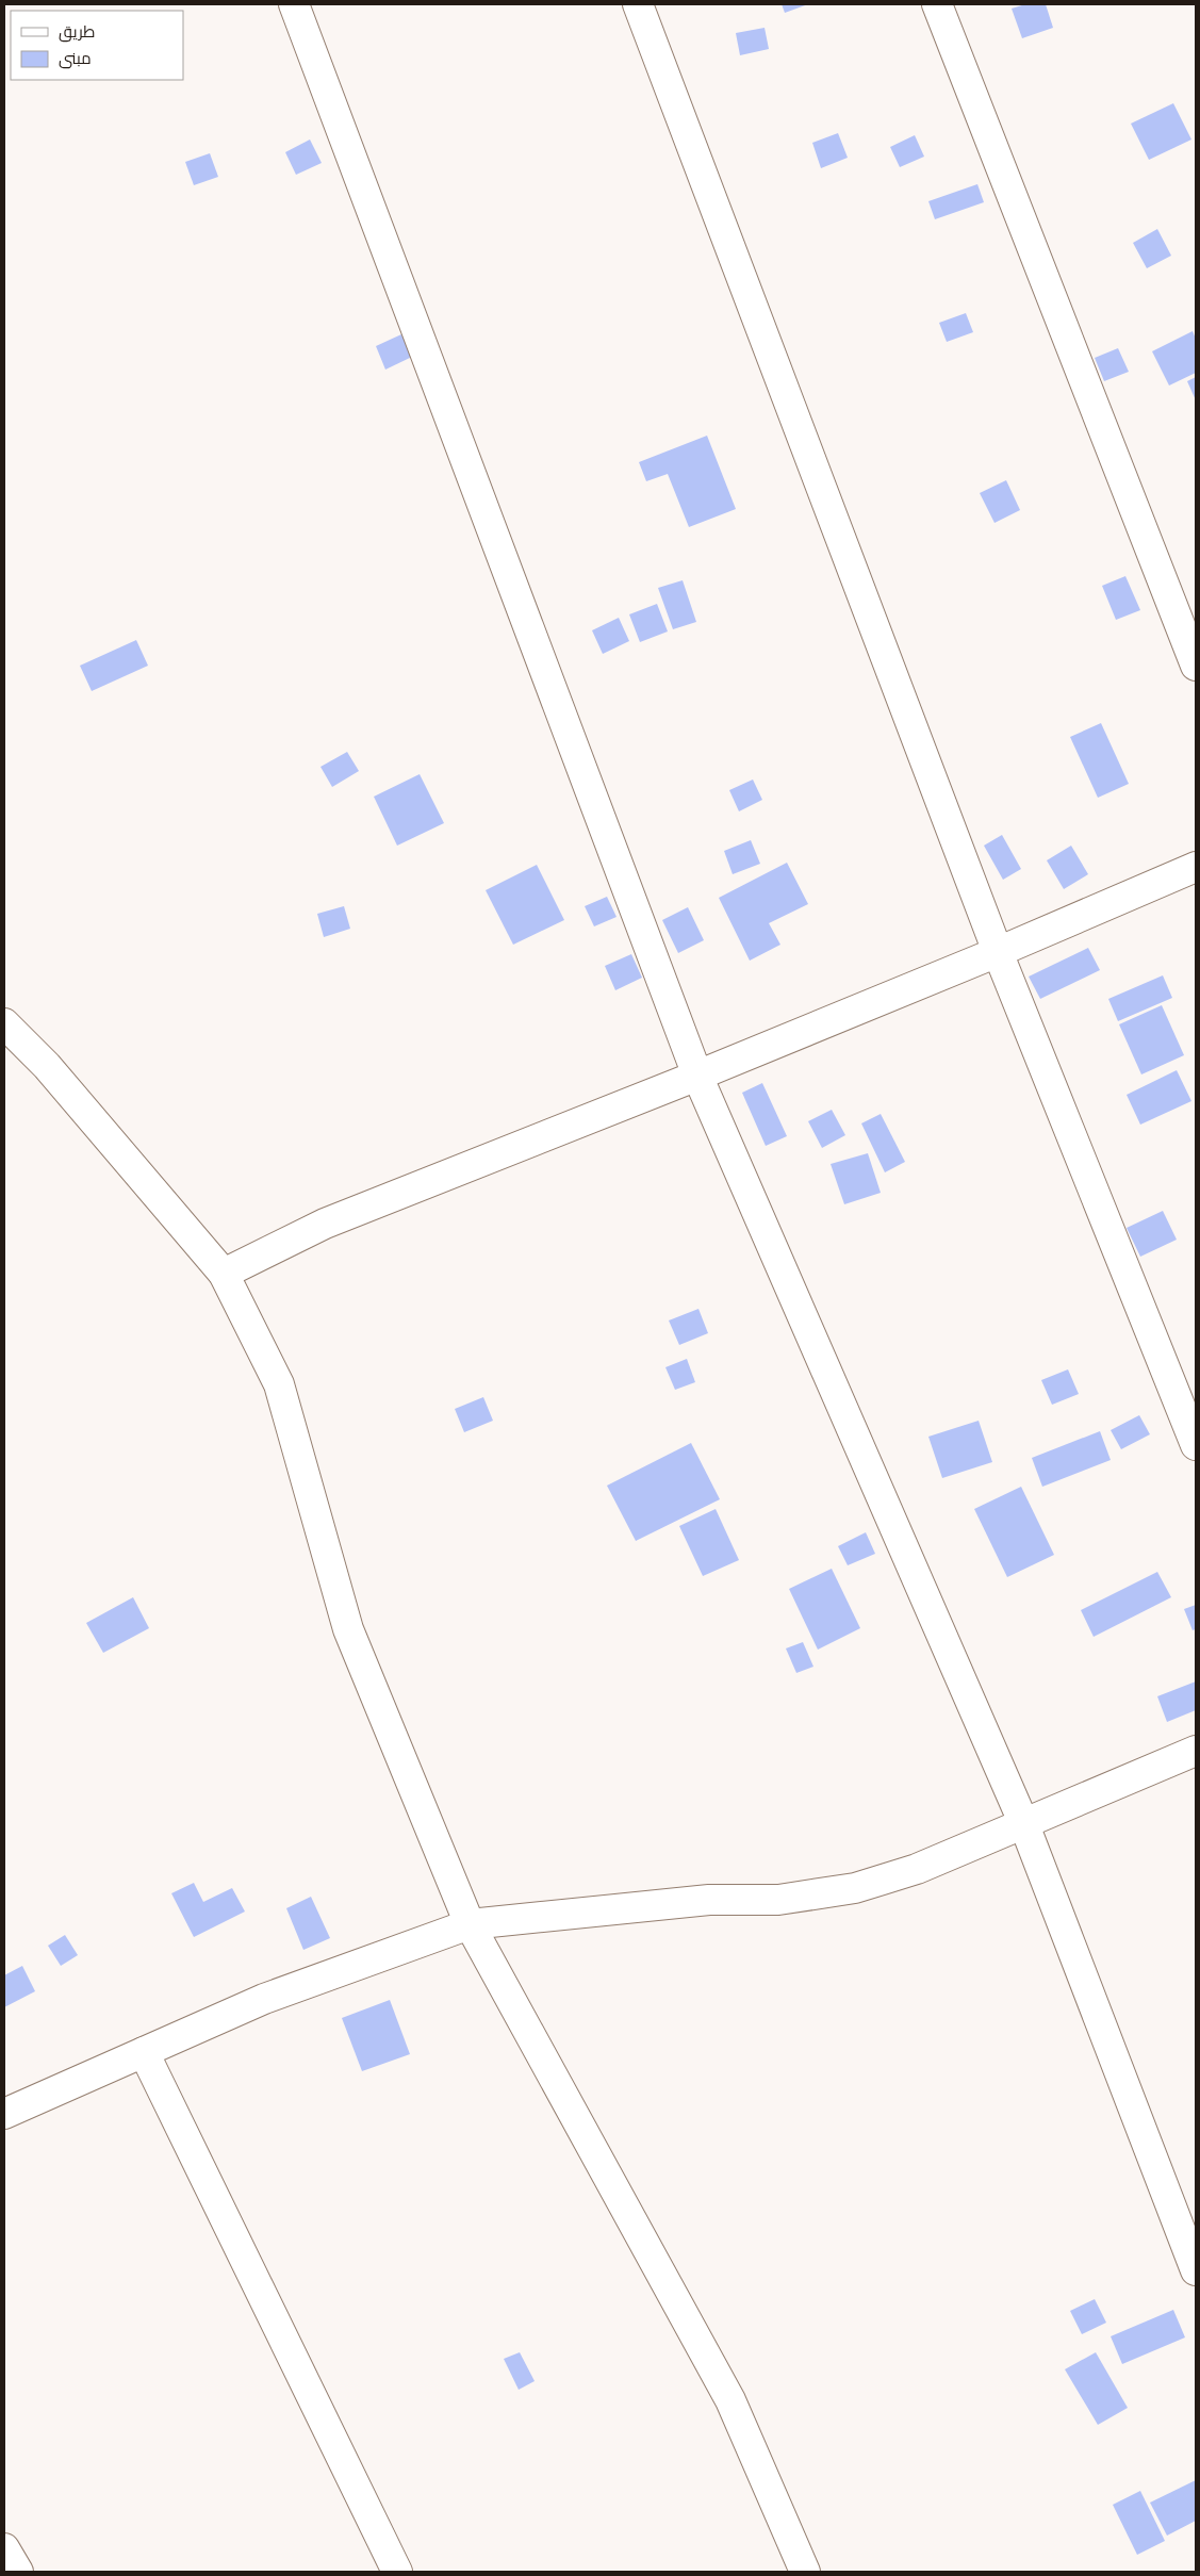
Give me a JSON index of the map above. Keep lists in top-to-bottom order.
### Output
{
  "legend": ["طريق", "مبنى"]
}
